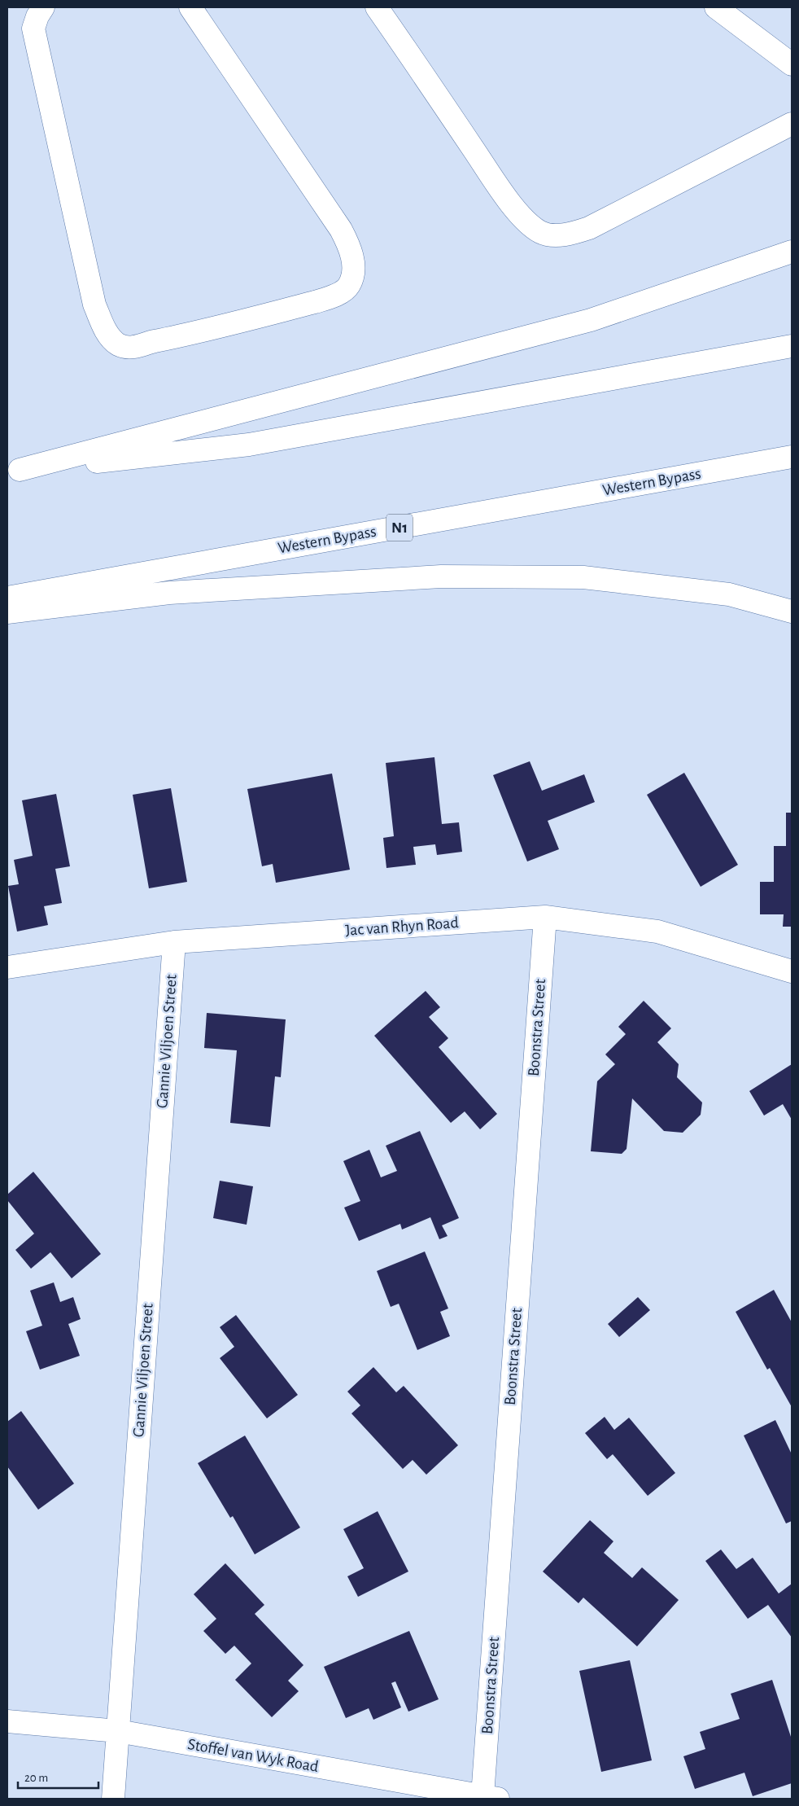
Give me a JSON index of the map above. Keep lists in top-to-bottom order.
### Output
{
  "streets": {
    "main road": [
      "Western Bypass",
      "N1",
      "Jac van Rhyn Road",
      "Boonstra Street",
      "Gannie Viljoen Street",
      "Stoffel van Wyk Road"
    ]
  },
  "crossings": [
    ["Jac van Rhyn Road", "Boonstra Street"],
    ["Jac van Rhyn Road", "Gannie Viljoen Street"],
    ["Boonstra Street", "Stoffel van Wyk Road"],
    ["Gannie Viljoen Street", "Stoffel van Wyk Road"]
  ],
  "scale_bar": "20 m"
}
